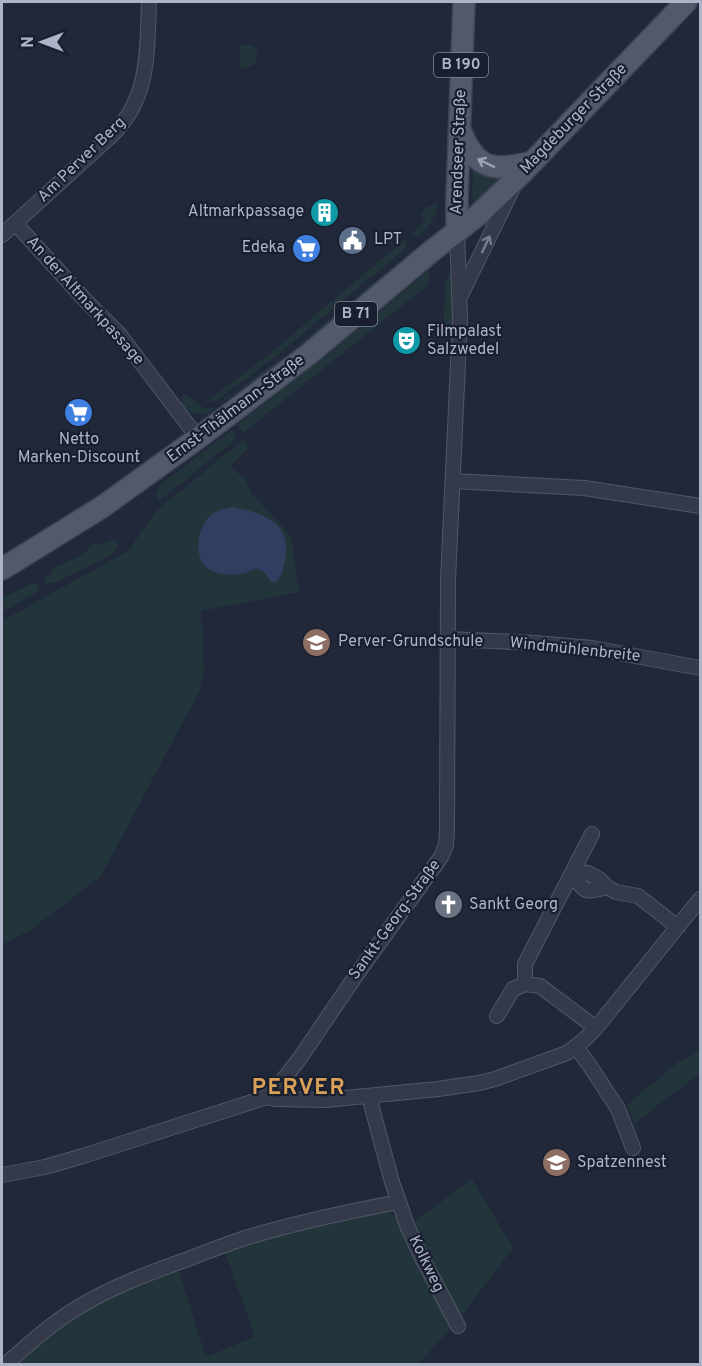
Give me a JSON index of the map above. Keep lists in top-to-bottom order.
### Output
{
  "streets": {
    "main road": [
      "B 190",
      "Magdeburger Straße",
      "Arendseer Straße",
      "B 71",
      "Ernst-Thälmann-Straße"
    ],
    "street": [
      "Am Perver Berg",
      "An der Altmarkpassage",
      "Windmühlenbreite",
      "Sankt-Georg-Straße",
      "Kolkweg"
    ]
  },
  "crossings": [
    ["Magdeburger Straße", "Arendseer Straße"],
    ["Magdeburger Straße", "Ernst-Thälmann-Straße"],
    ["Magdeburger Straße", "Sankt-Georg-Straße"],
    ["Arendseer Straße", "Ernst-Thälmann-Straße"],
    ["Arendseer Straße", "Sankt-Georg-Straße"],
    ["Am Perver Berg", "An der Altmarkpassage"],
    ["An der Altmarkpassage", "Ernst-Thälmann-Straße"],
    ["Ernst-Thälmann-Straße", "Sankt-Georg-Straße"],
    ["Windmühlenbreite", "Sankt-Georg-Straße"]
  ],
  "districts": ["PERVER"],
  "places": {
    "building": ["Altmarkpassage"],
    "public building": ["LPT"],
    "supermarket": ["Edeka", "Netto Marken-Discount"],
    "theatre": ["Filmpalast Salzwedel"],
    "school or university": ["Perver-Grundschule", "Spatzennest"],
    "church": ["Sankt Georg"]
  },
  "north": "left"
}
